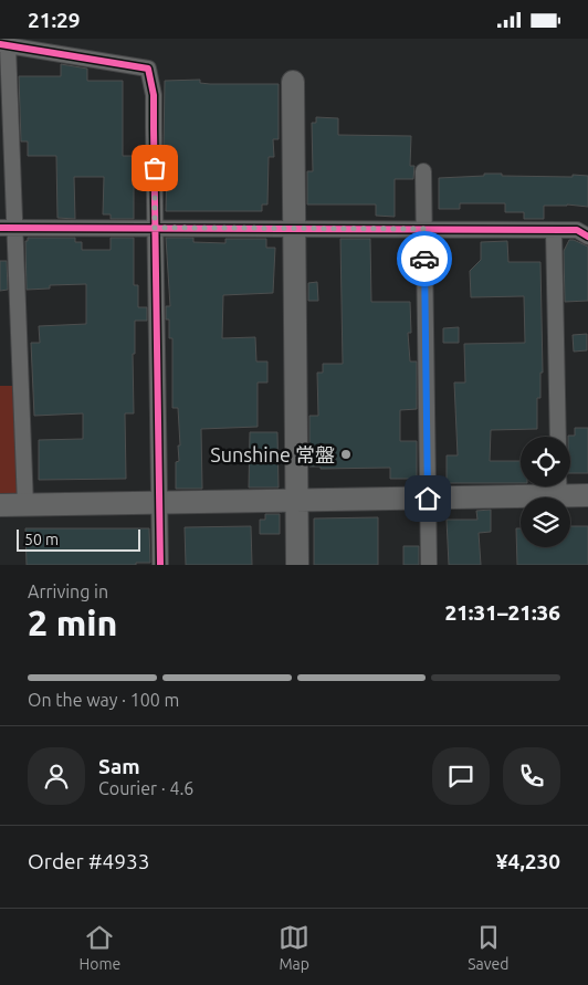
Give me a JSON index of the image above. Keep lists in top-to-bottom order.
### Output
{
  "places": ["Sunshine 常盤"],
  "scale_bar": "50 m",
  "page": {
    "status": "21:29",
    "scale": "50 m",
    "heading": ["2 min", "Arriving in", "21:31–21:36"],
    "panel": [
      "Sam",
      "Courier · 4.6",
      "Order #4933",
      "¥4,230"
    ],
    "bar": "On the way · 100 m",
    "tabs": ["Home", "Map", "Saved"]
  }
}
